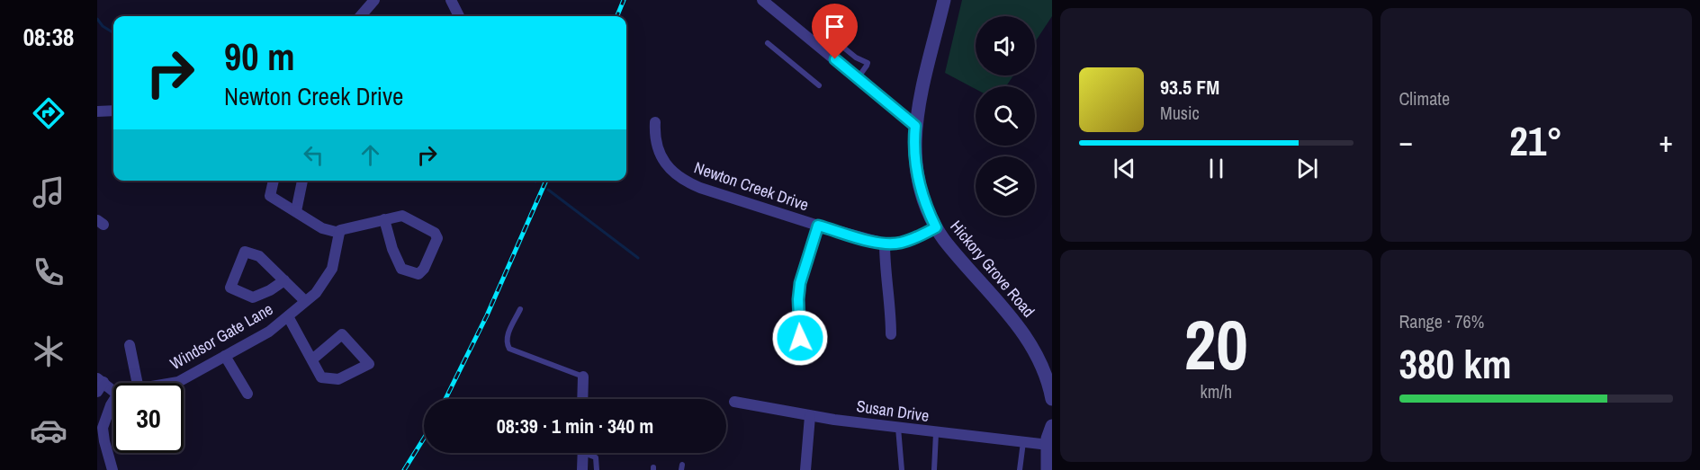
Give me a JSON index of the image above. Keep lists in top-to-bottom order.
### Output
{
  "streets": {
    "street": [
      "Newton Creek Drive",
      "Hickory Grove Road",
      "Windsor Gate Lane",
      "Susan Drive"
    ]
  },
  "crossings": [
    ["Newton Creek Drive", "Hickory Grove Road"]
  ],
  "page": {
    "tabs": "08:38",
    "tile": [
      "Climate",
      ["20", "km/h"],
      ["Range · 76%", "380 km"]
    ],
    "turn": ["90 m", "Newton Creek Drive"],
    "song": ["93.5 FM", "Music"],
    "heat": ["−", "21°", "+"],
    "limit": "30",
    "trip": "08:39 · 1 min · 340 m"
  }
}
